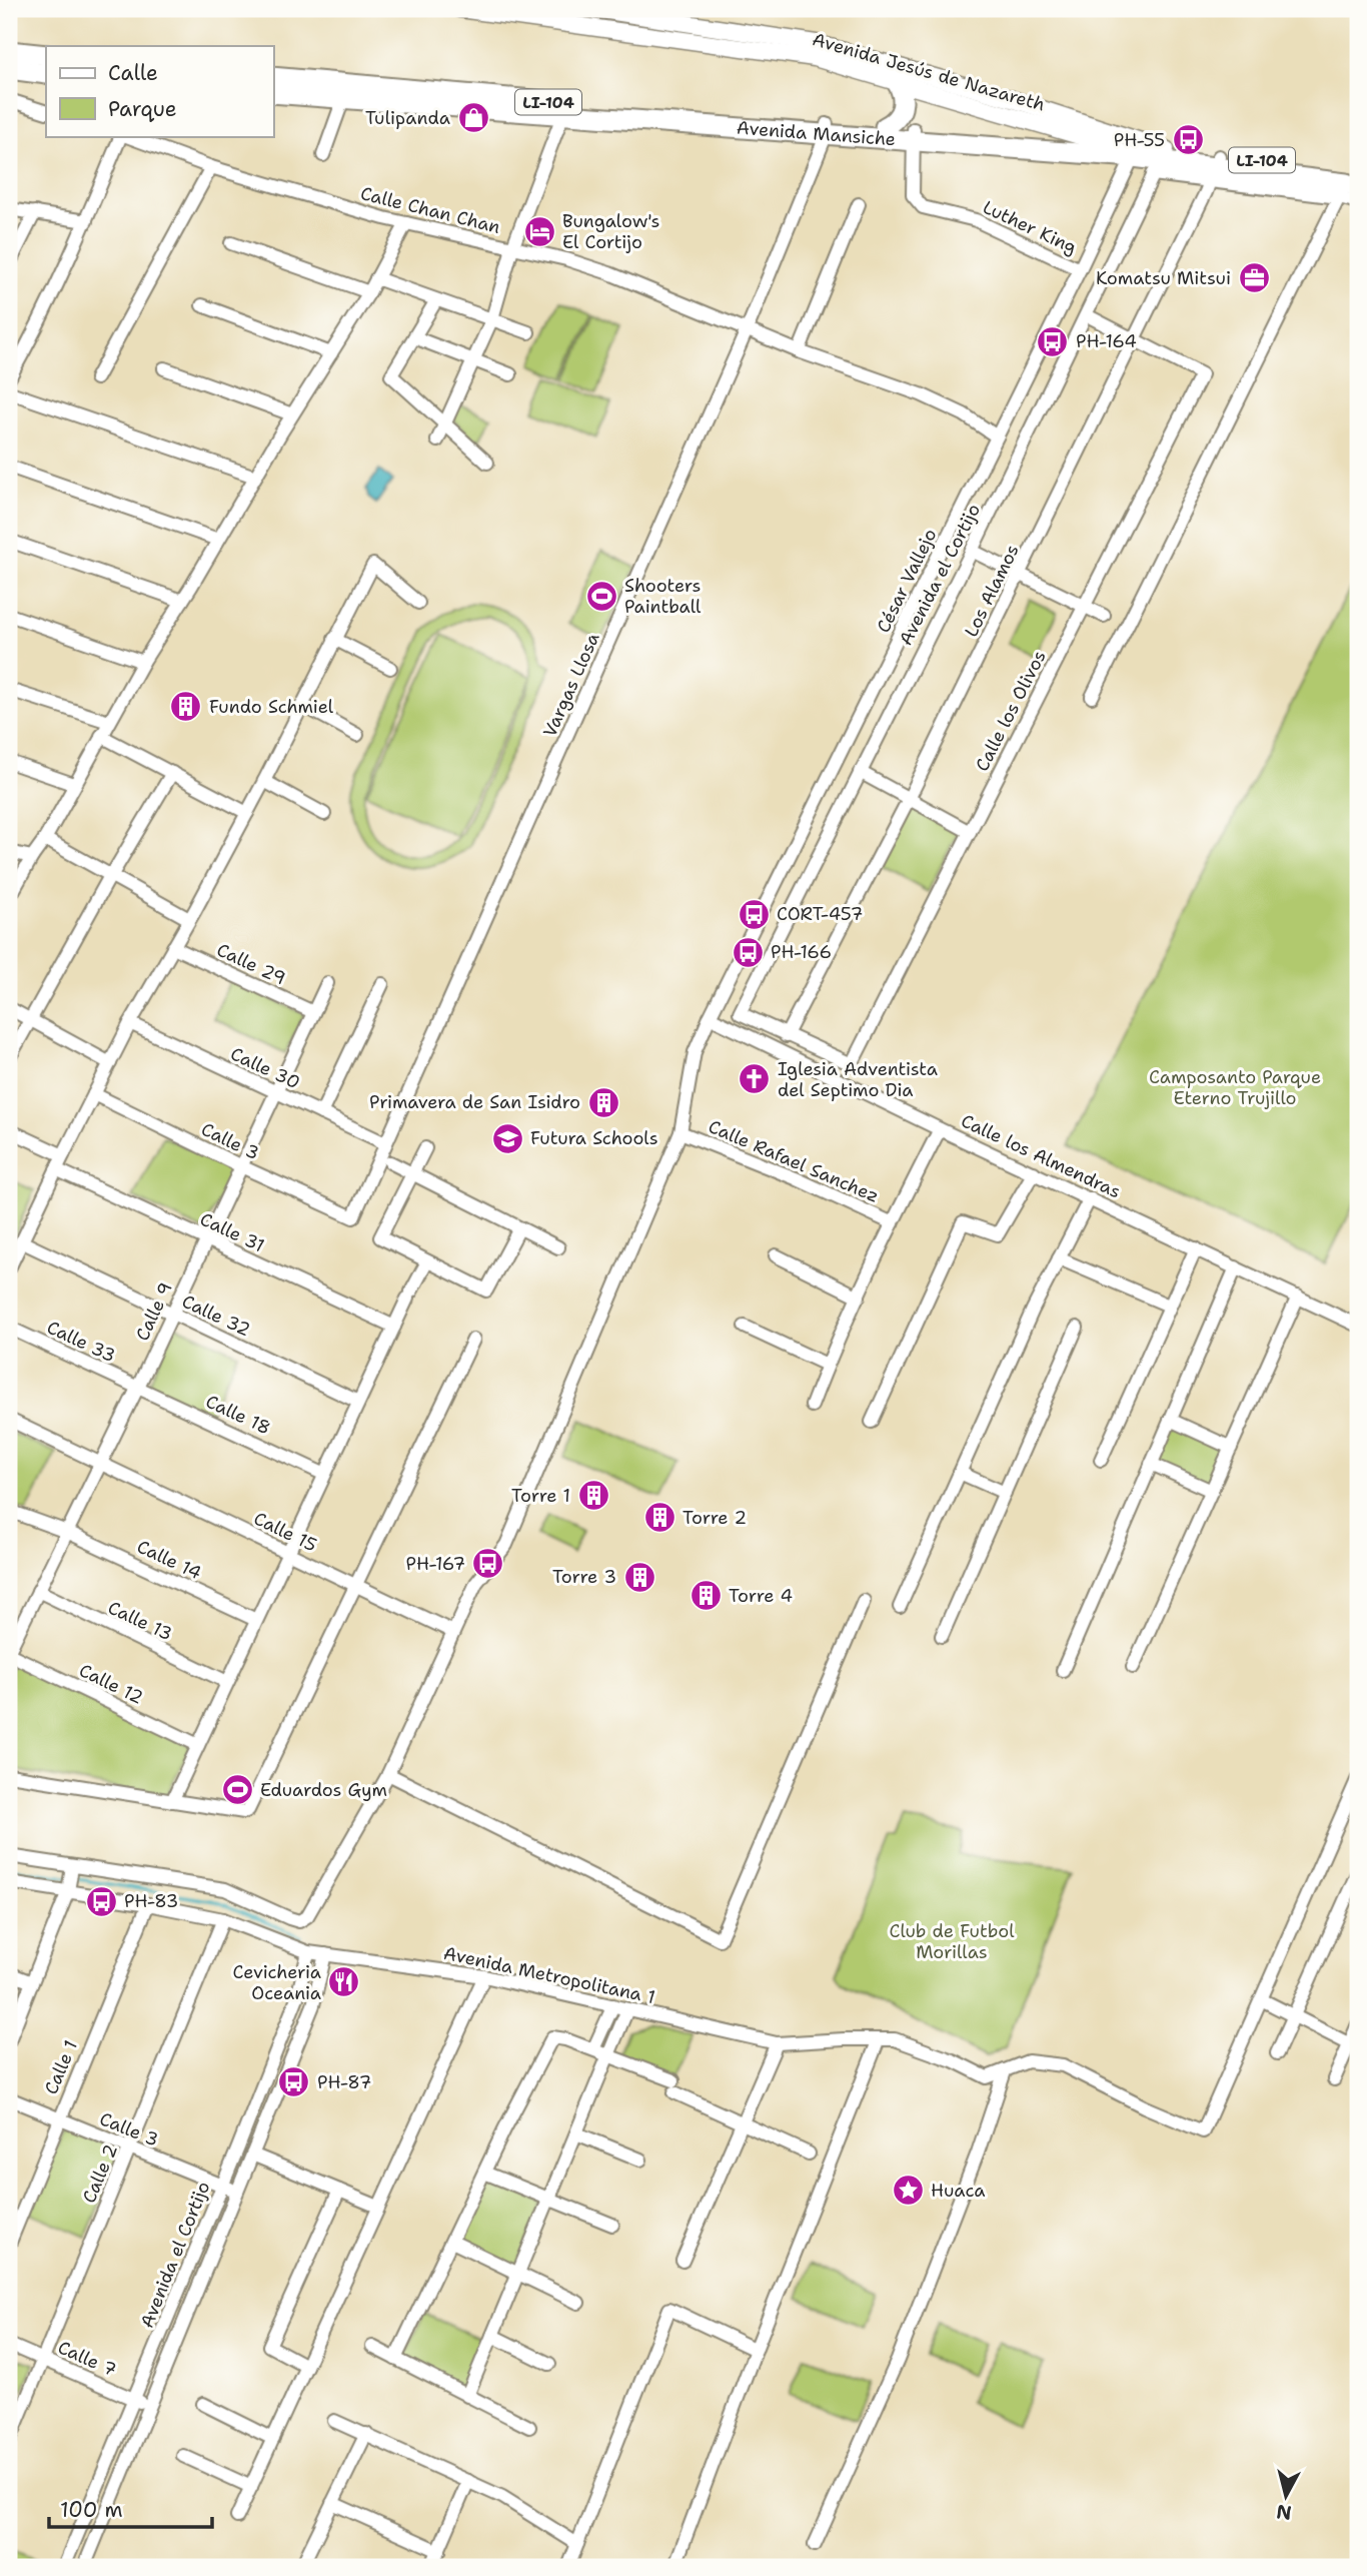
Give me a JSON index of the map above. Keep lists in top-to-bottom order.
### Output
{
  "streets": {
    "highway": ["LI-104", "Avenida Mansiche"],
    "main road": ["Avenida Jesús de Nazareth"],
    "street": [
      "Calle Chan Chan",
      "Luther King",
      "Avenida el Cortijo",
      "César Vallejo",
      "Los Alamos",
      "Vargas Llosa",
      "Calle los Olivos",
      "Calle 29",
      "Calle 30",
      "Calle 3",
      "Calle los Almendras",
      "Calle Rafael Sanchez",
      "Calle 31",
      "Calle 9",
      "Calle 32",
      "Calle 33",
      "Calle 18",
      "Calle 15",
      "Calle 14",
      "Calle 13",
      "Calle 12",
      "Avenida Metropolitana 1",
      "Calle 1",
      "Calle 2",
      "Calle 7"
    ]
  },
  "crossings": [
    ["Avenida Jesús de Nazareth", "Avenida Mansiche"],
    ["Avenida Jesús de Nazareth", "Avenida el Cortijo"],
    ["Avenida Jesús de Nazareth", "César Vallejo"],
    ["Avenida Mansiche", "Luther King"],
    ["Avenida Mansiche", "Avenida el Cortijo"],
    ["Avenida Mansiche", "César Vallejo"],
    ["Avenida Mansiche", "Los Alamos"],
    ["Avenida Mansiche", "Vargas Llosa"],
    ["Calle Chan Chan", "César Vallejo"],
    ["Calle Chan Chan", "Vargas Llosa"],
    ["Luther King", "César Vallejo"],
    ["Avenida el Cortijo", "Los Alamos"],
    ["Avenida el Cortijo", "Calle los Olivos"],
    ["Avenida el Cortijo", "Calle 3"],
    ["Avenida el Cortijo", "Avenida Metropolitana 1"],
    ["Avenida el Cortijo", "Calle 7"],
    ["César Vallejo", "Calle los Almendras"],
    ["César Vallejo", "Calle Rafael Sanchez"],
    ["César Vallejo", "Calle 15"],
    ["Los Alamos", "Calle los Olivos"],
    ["Vargas Llosa", "Calle 30"],
    ["Vargas Llosa", "Calle 3"],
    ["Calle 29", "Calle 9"],
    ["Calle 30", "Calle 9"],
    ["Calle 3", "Calle 9"],
    ["Calle 3", "Calle 1"],
    ["Calle 3", "Calle 2"],
    ["Calle 31", "Calle 9"],
    ["Calle 9", "Calle 32"],
    ["Calle 9", "Calle 33"],
    ["Calle 9", "Calle 18"],
    ["Calle 9", "Calle 15"],
    ["Calle 9", "Calle 14"],
    ["Calle 9", "Calle 13"],
    ["Calle 9", "Calle 12"],
    ["Calle 33", "Calle 18"],
    ["Avenida Metropolitana 1", "Calle 1"],
    ["Avenida Metropolitana 1", "Calle 2"],
    ["Calle 2", "Calle 7"]
  ],
  "parks": ["Camposanto Parque Eterno Trujillo", "Club de Futbol Morillas"],
  "places": {
    "shop": ["Tulipanda"],
    "bus stop": [
      "PH-55",
      "PH-164",
      "CORT-457",
      "PH-166",
      "PH-167",
      "PH-83",
      "PH-87"
    ],
    "hotel": ["Bungalow's El Cortijo"],
    "office": ["Komatsu Mitsui"],
    "sports": ["Shooters Paintball", "Eduardos Gym"],
    "building": [
      "Fundo Schmiel",
      "Primavera de San Isidro",
      "Torre 1",
      "Torre 2",
      "Torre 3",
      "Torre 4"
    ],
    "church": ["Iglesia Adventista del Septimo Dia"],
    "school or university": ["Futura Schools"],
    "restaurant": ["Cevicheria Oceania"],
    "place": ["Huaca"]
  },
  "legend": ["Calle", "Parque"],
  "scale_bar": "100 m",
  "north": "bottom"
}
